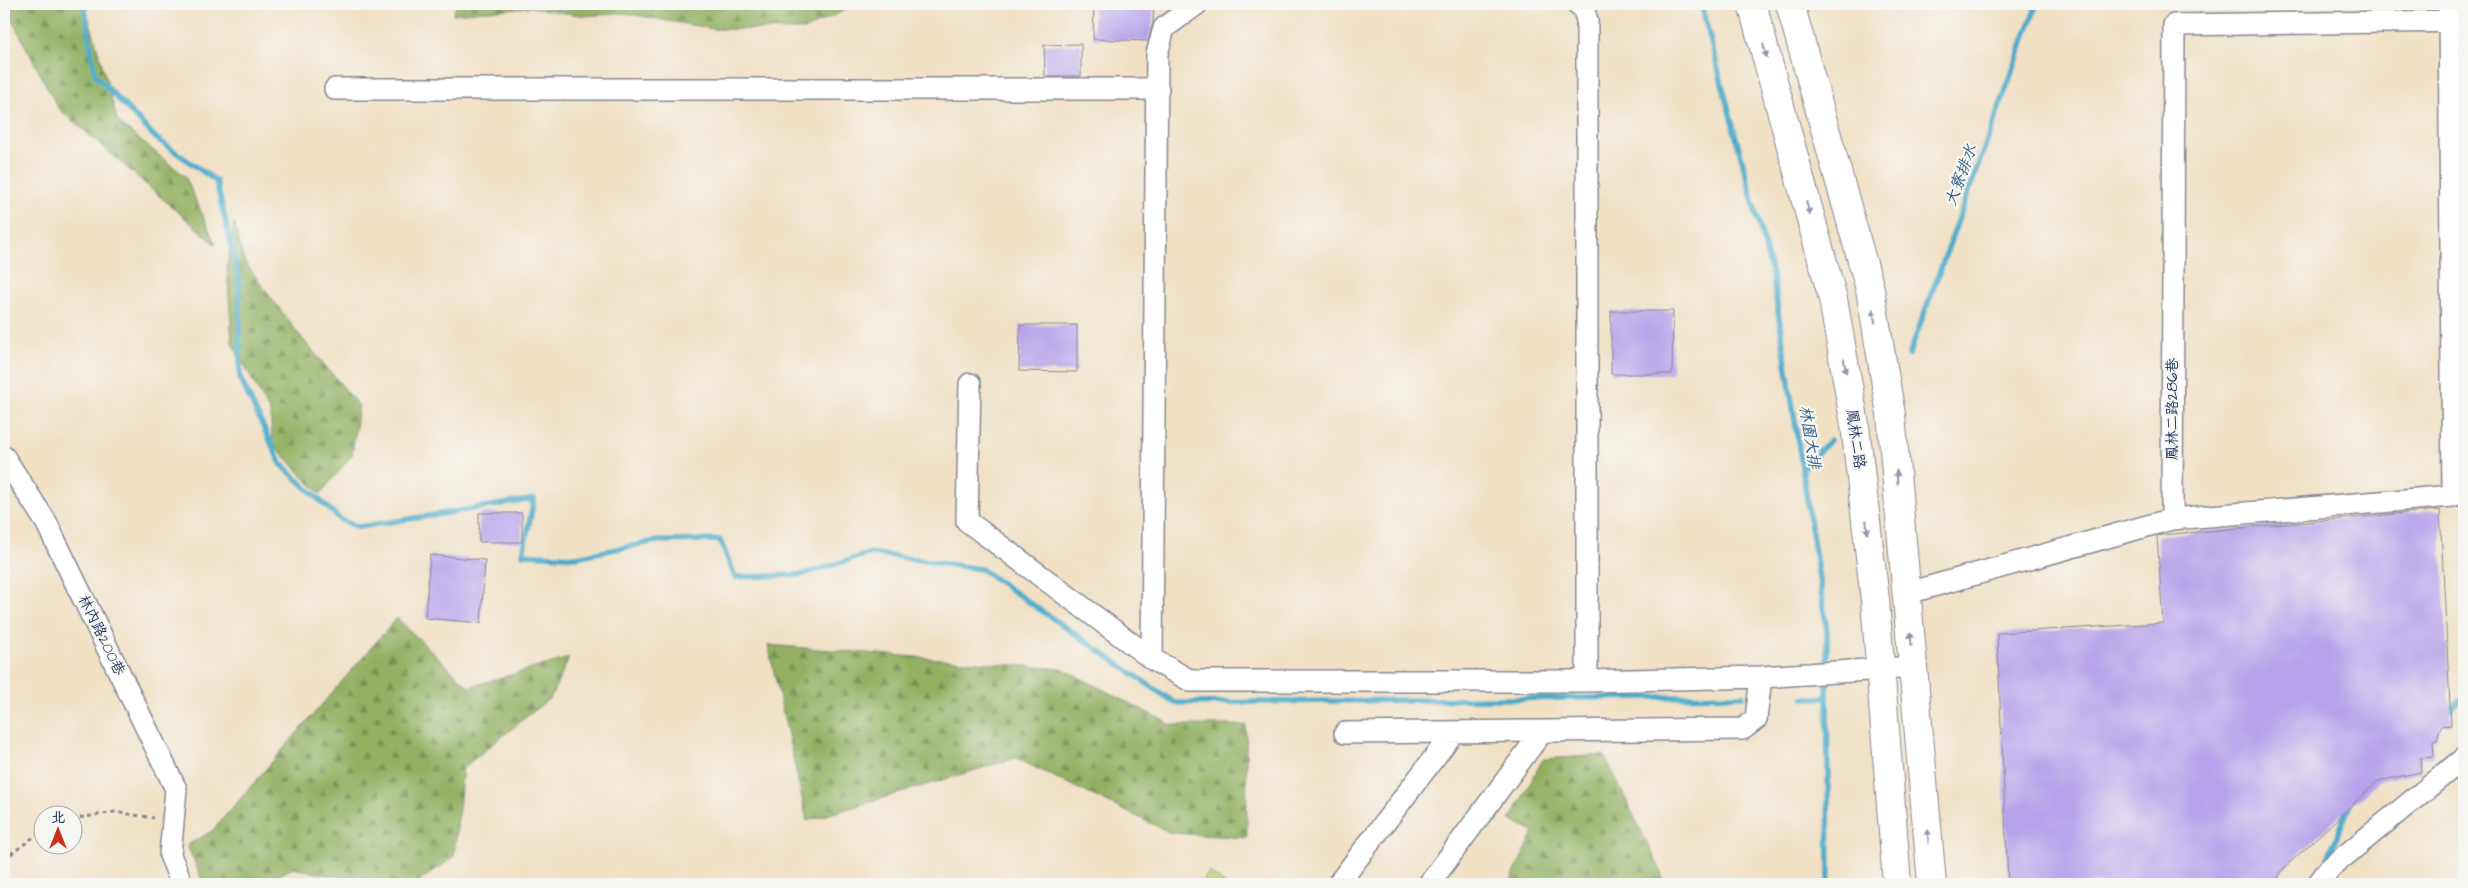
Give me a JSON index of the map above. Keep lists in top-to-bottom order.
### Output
{
  "streets": {
    "main road": ["鳳林二路"],
    "street": ["鳳林二路286巷", "林內路200巷"]
  },
  "water": ["大寮排水", "林園大排"],
  "north": "top"
}
